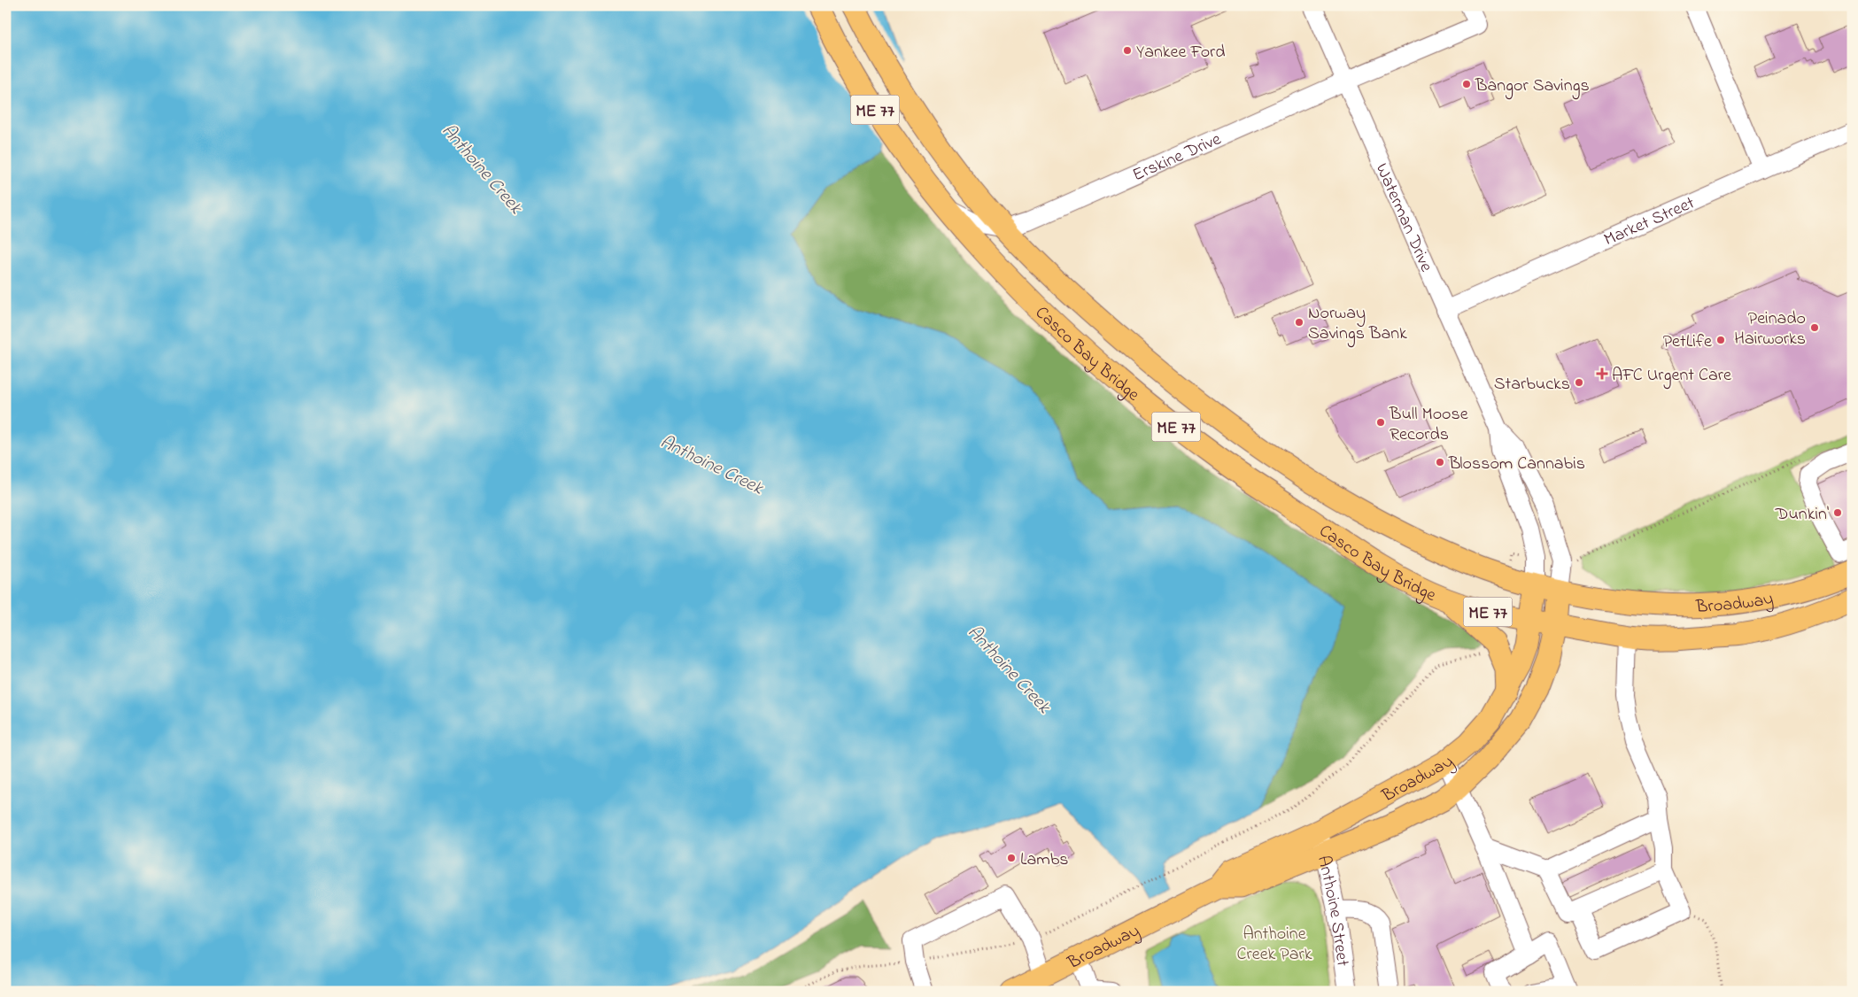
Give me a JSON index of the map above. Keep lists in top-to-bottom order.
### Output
{
  "streets": {
    "main road": [
      "ME 77",
      "Waterman Drive",
      "Casco Bay Bridge",
      "Broadway"
    ],
    "street": ["Erskine Drive", "Market Street", "Anthoine Street"]
  },
  "crossings": [
    ["Erskine Drive", "Waterman Drive"],
    ["Erskine Drive", "Casco Bay Bridge"],
    ["Waterman Drive", "Market Street"],
    ["Waterman Drive", "Casco Bay Bridge"],
    ["Waterman Drive", "Broadway"],
    ["Casco Bay Bridge", "Broadway"],
    ["Broadway", "Anthoine Street"]
  ],
  "water": ["Anthoine Creek"],
  "parks": ["Anthoine Creek Park"],
  "places": {
    "other": [
      "Yankee Ford",
      "Bangor Savings",
      "Norway Savings Bank",
      "Peinado Hairworks",
      "PetLife",
      "Starbucks",
      "Bull Moose Records",
      "Blossom Cannabis",
      "Dunkin'",
      "Lambs"
    ],
    "health": ["AFC Urgent Care"]
  }
}
